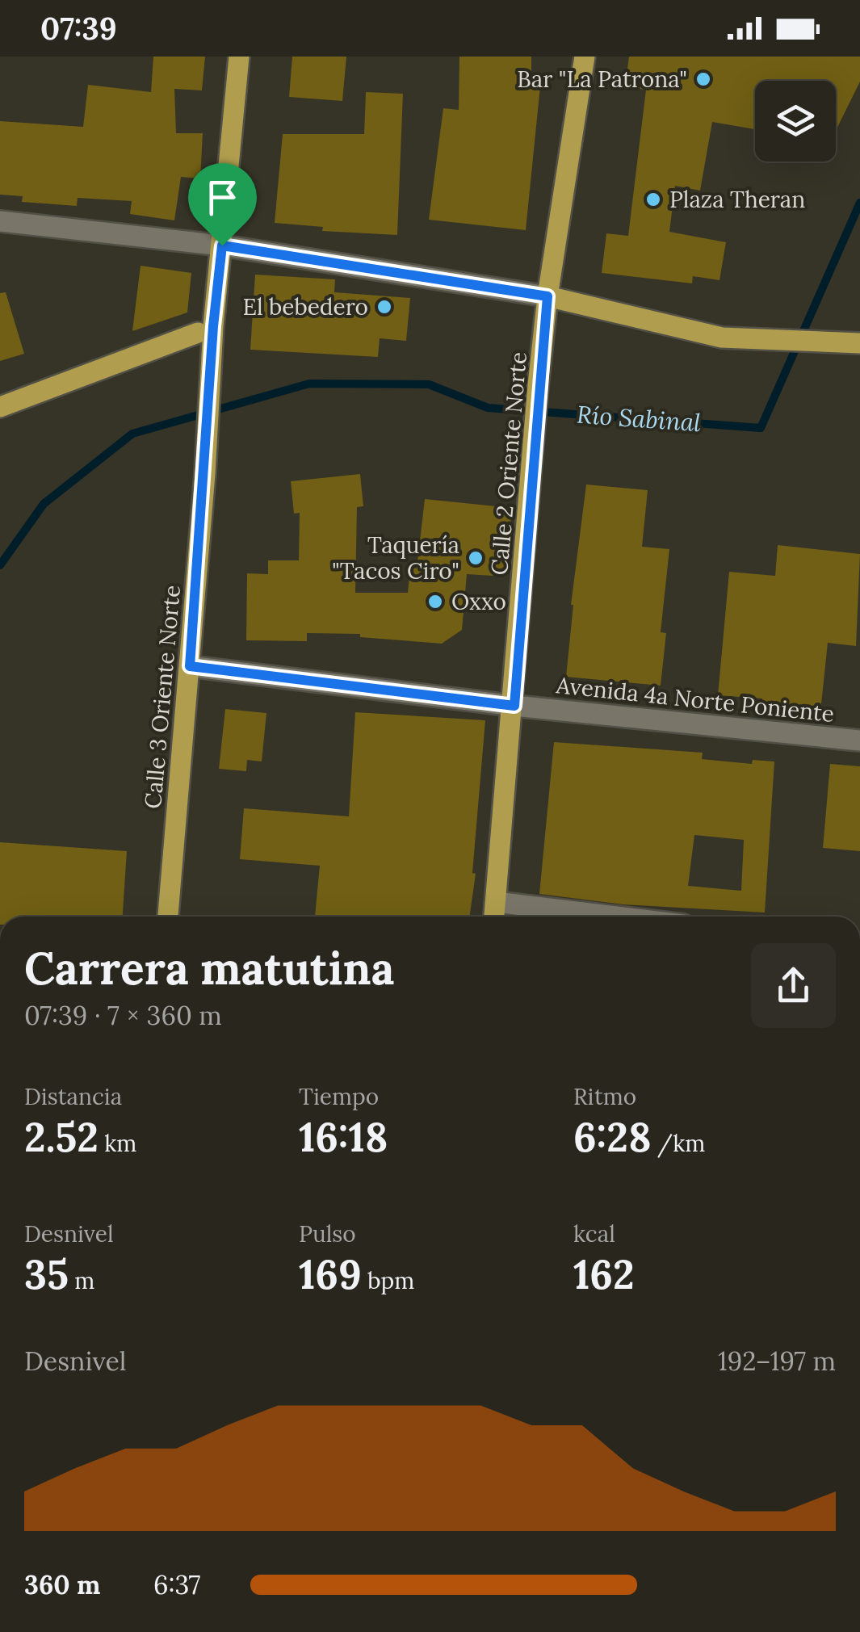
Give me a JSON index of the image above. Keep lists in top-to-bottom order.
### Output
{
  "streets": {
    "main road": ["Calle 2 Oriente Norte", "Calle 3 Oriente Norte"],
    "street": ["Avenida 4a Norte Poniente"]
  },
  "crossings": [
    ["Calle 2 Oriente Norte", "Avenida 4a Norte Poniente"],
    ["Calle 3 Oriente Norte", "Avenida 4a Norte Poniente"]
  ],
  "water": ["Río Sabinal"],
  "places": [
    "Bar \"La Patrona\"",
    "Plaza Theran",
    "El bebedero",
    "Taquería \"Tacos Ciro\"",
    "Oxxo"
  ],
  "page": {
    "status": "07:39",
    "heading": ["Carrera matutina", "07:39 · 7 × 360 m"],
    "stats": [
      ["Distancia", "2.52 km"],
      ["Tiempo", "16:18"],
      ["Ritmo", "6:28 /km"],
      ["Desnivel", "35 m"],
      ["Pulso", "169 bpm"],
      ["kcal", "162"]
    ],
    "chart": ["Desnivel", "192–197 m"],
    "list": [
      {
        "name": "360 m",
        "note": "6:37"
      }
    ]
  }
}
